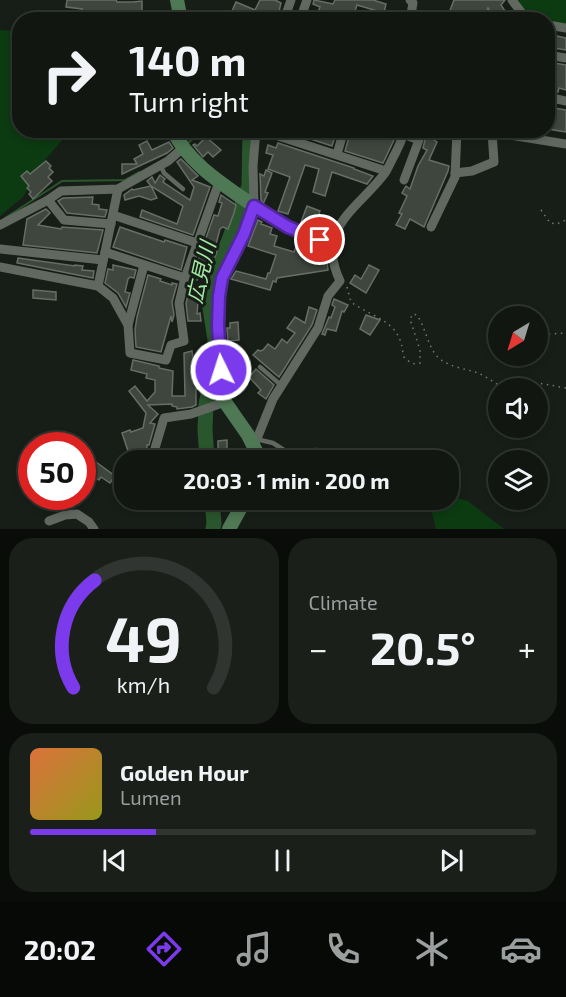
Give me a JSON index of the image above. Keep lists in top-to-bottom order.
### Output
{
  "water": ["広見川"],
  "north": "bottom left",
  "page": {
    "turn": ["140 m", "Turn right"],
    "limit": "50",
    "trip": "20:03 · 1 min · 200 m",
    "tile": "Climate",
    "heat": ["−", "20.5°", "+"],
    "song": ["Golden Hour", "Lumen"],
    "tabs": "20:02",
    "gauge": ["49", "km/h"]
  }
}
